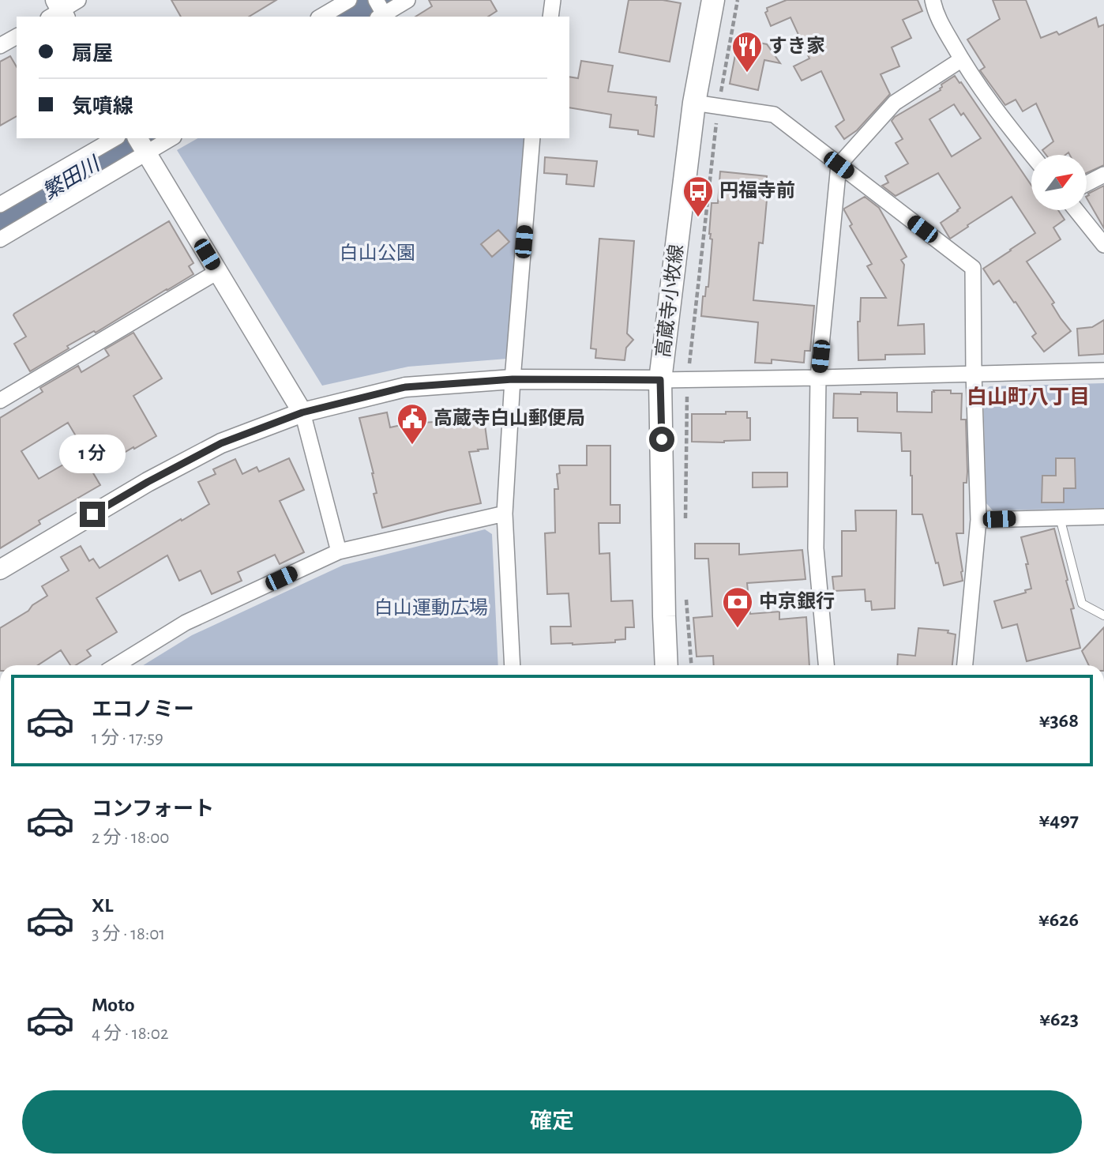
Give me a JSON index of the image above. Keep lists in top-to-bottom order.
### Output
{
  "streets": {
    "main road": ["高蔵寺小牧線"]
  },
  "districts": ["白山町八丁目"],
  "water": ["繁田川"],
  "parks": ["白山公園", "白山運動広場"],
  "places": {
    "restaurant": ["すき家"],
    "bus stop": ["円福寺前"],
    "public building": ["高蔵寺白山郵便局"],
    "bank": ["中京銀行"]
  },
  "north": "top right",
  "page": {
    "banner": ["扇屋", "気噴線"],
    "bubble": "1 分",
    "list": [
      {
        "name": "エコノミー",
        "note": "1 分 · 17:59",
        "value": "¥368"
      },
      {
        "name": "コンフォート",
        "note": "2 分 · 18:00",
        "value": "¥497"
      },
      {
        "name": "XL",
        "note": "3 分 · 18:01",
        "value": "¥626"
      },
      {
        "name": "Moto",
        "note": "4 分 · 18:02",
        "value": "¥623"
      }
    ],
    "buttons": "確定"
  }
}
